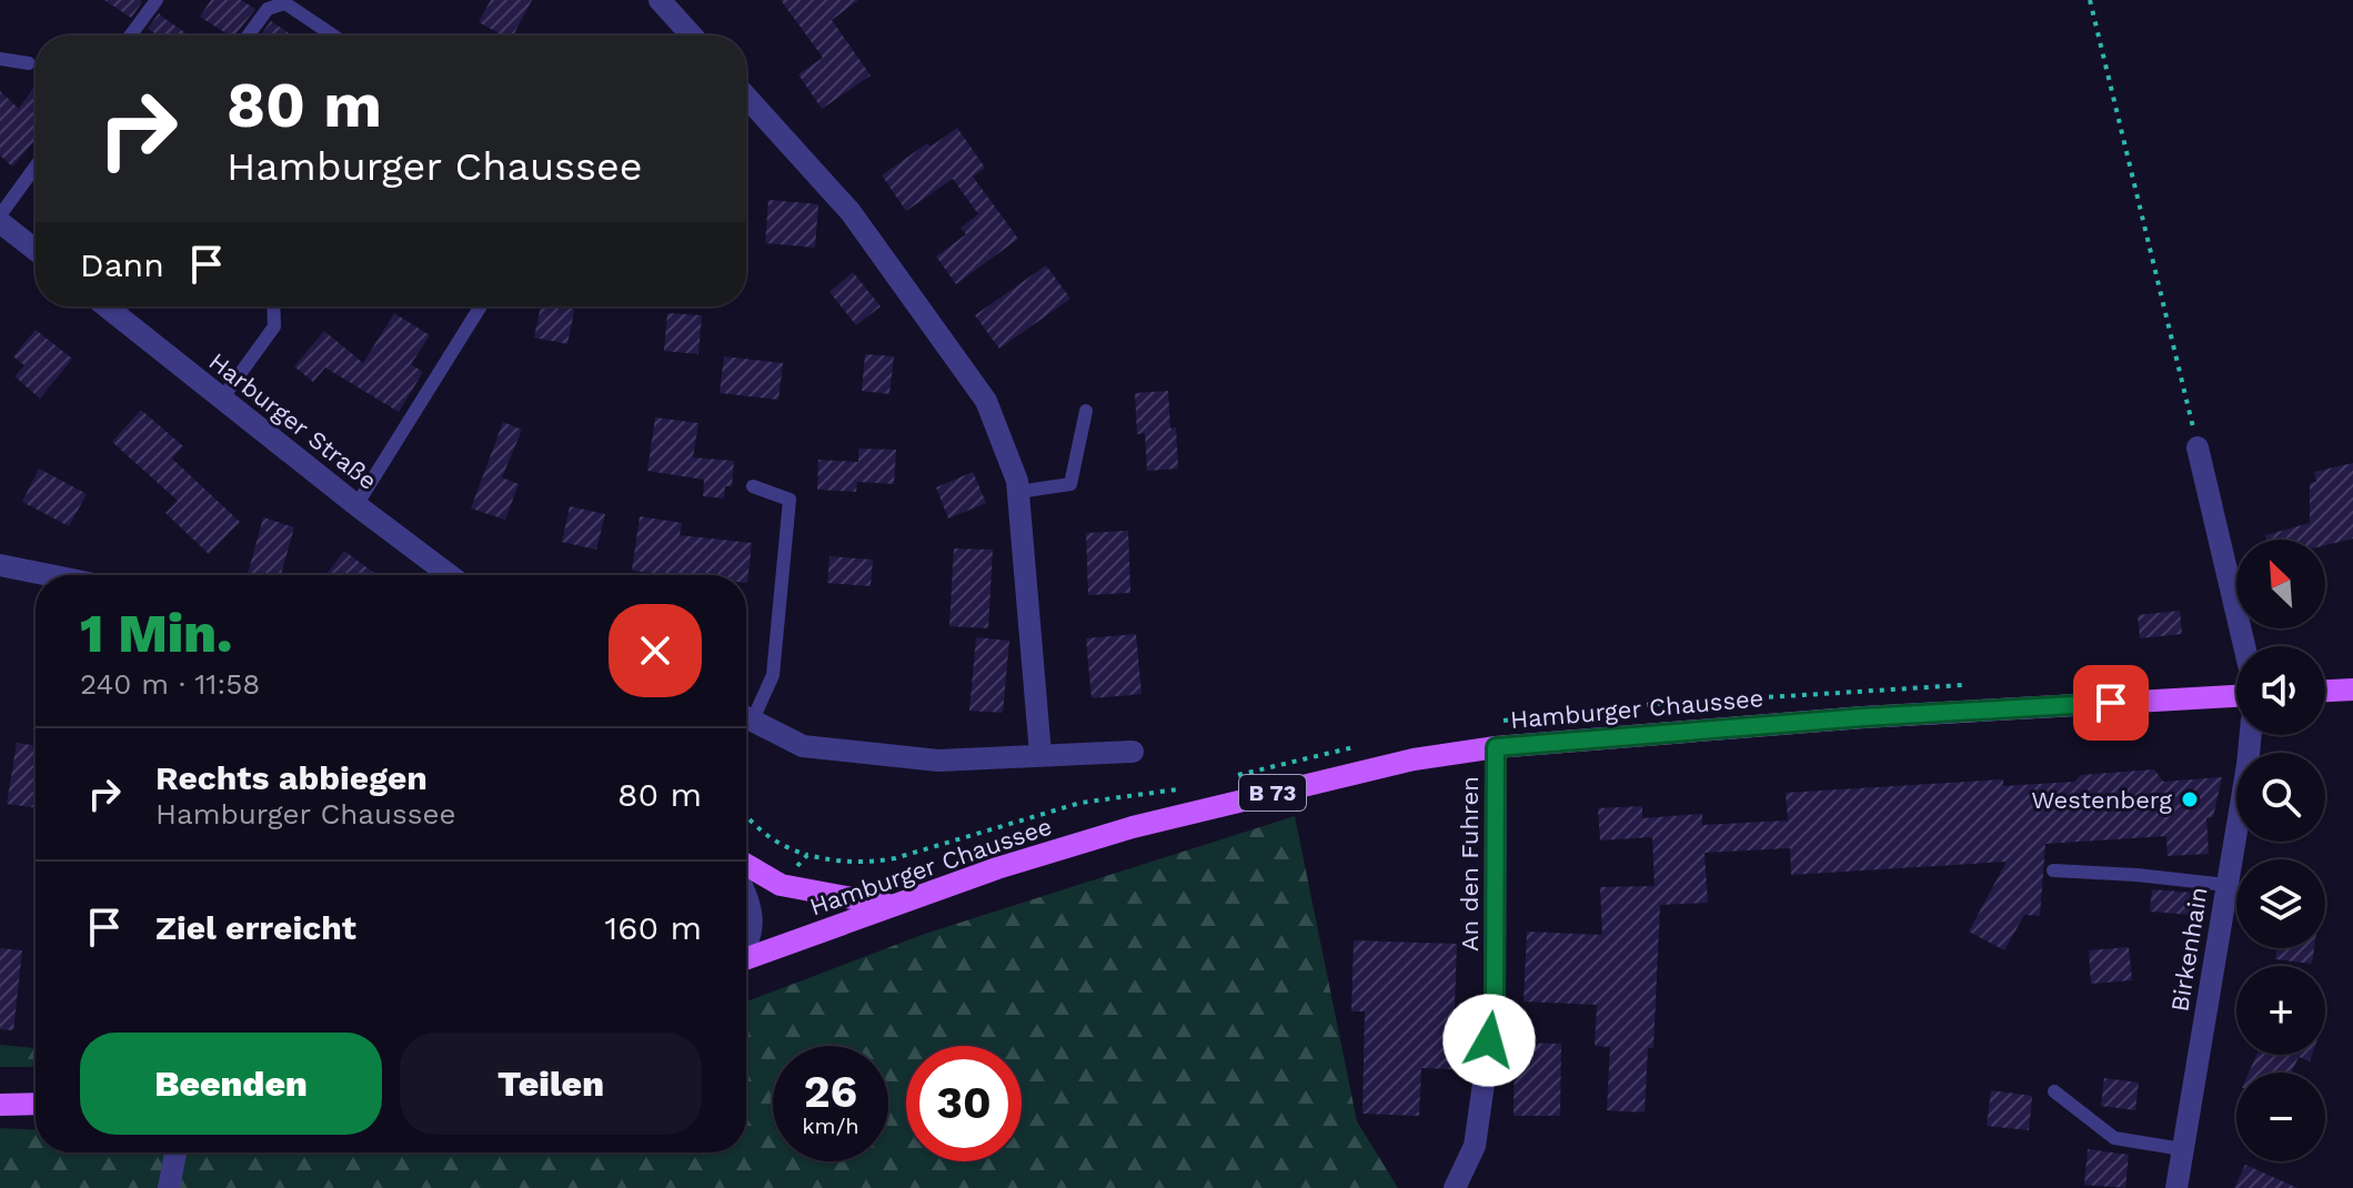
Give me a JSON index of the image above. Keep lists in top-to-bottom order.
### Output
{
  "streets": {
    "main road": ["Hamburger Chaussee", "B 73"],
    "street": ["Harburger Straße", "An den Fuhren", "Birkenhain"]
  },
  "crossings": [
    ["Hamburger Chaussee", "An den Fuhren"]
  ],
  "places": ["Westenberg"],
  "north": "top left",
  "page": {
    "turn": ["80 m", "Hamburger Chaussee"],
    "then": "Dann",
    "map_buttons": ["+", "−"],
    "heading": ["1 Min.", "240 m · 11:58"],
    "list": [
      {
        "name": "Rechts abbiegen",
        "note": "Hamburger Chaussee",
        "value": "80 m"
      },
      {
        "name": "Ziel erreicht",
        "value": "160 m"
      }
    ],
    "buttons": ["Beenden", "Teilen"],
    "speed": "26 km/h",
    "limit": "30"
  }
}
